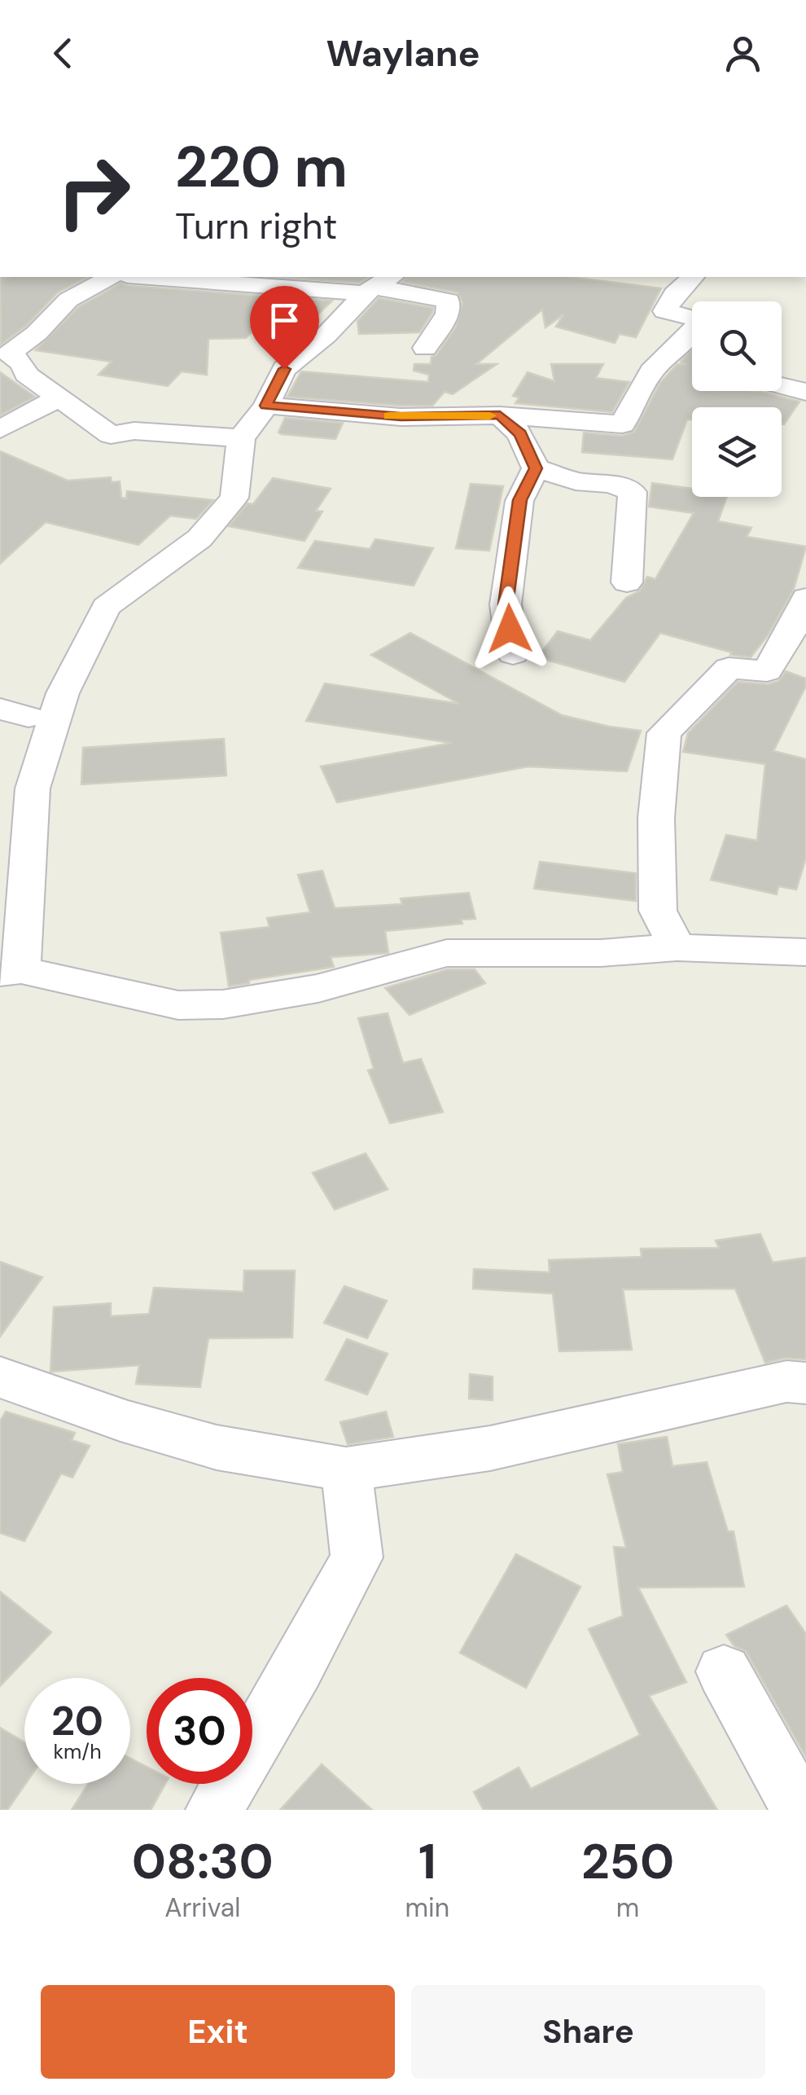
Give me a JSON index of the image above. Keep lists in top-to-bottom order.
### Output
{
  "page": {
    "header": "Waylane",
    "turn": ["220 m", "Turn right"],
    "speed": "20 km/h",
    "limit": "30",
    "eta": [
      "08:30",
      "Arrival",
      "1",
      "min",
      "250",
      "m"
    ],
    "buttons": ["Exit", "Share"]
  }
}
